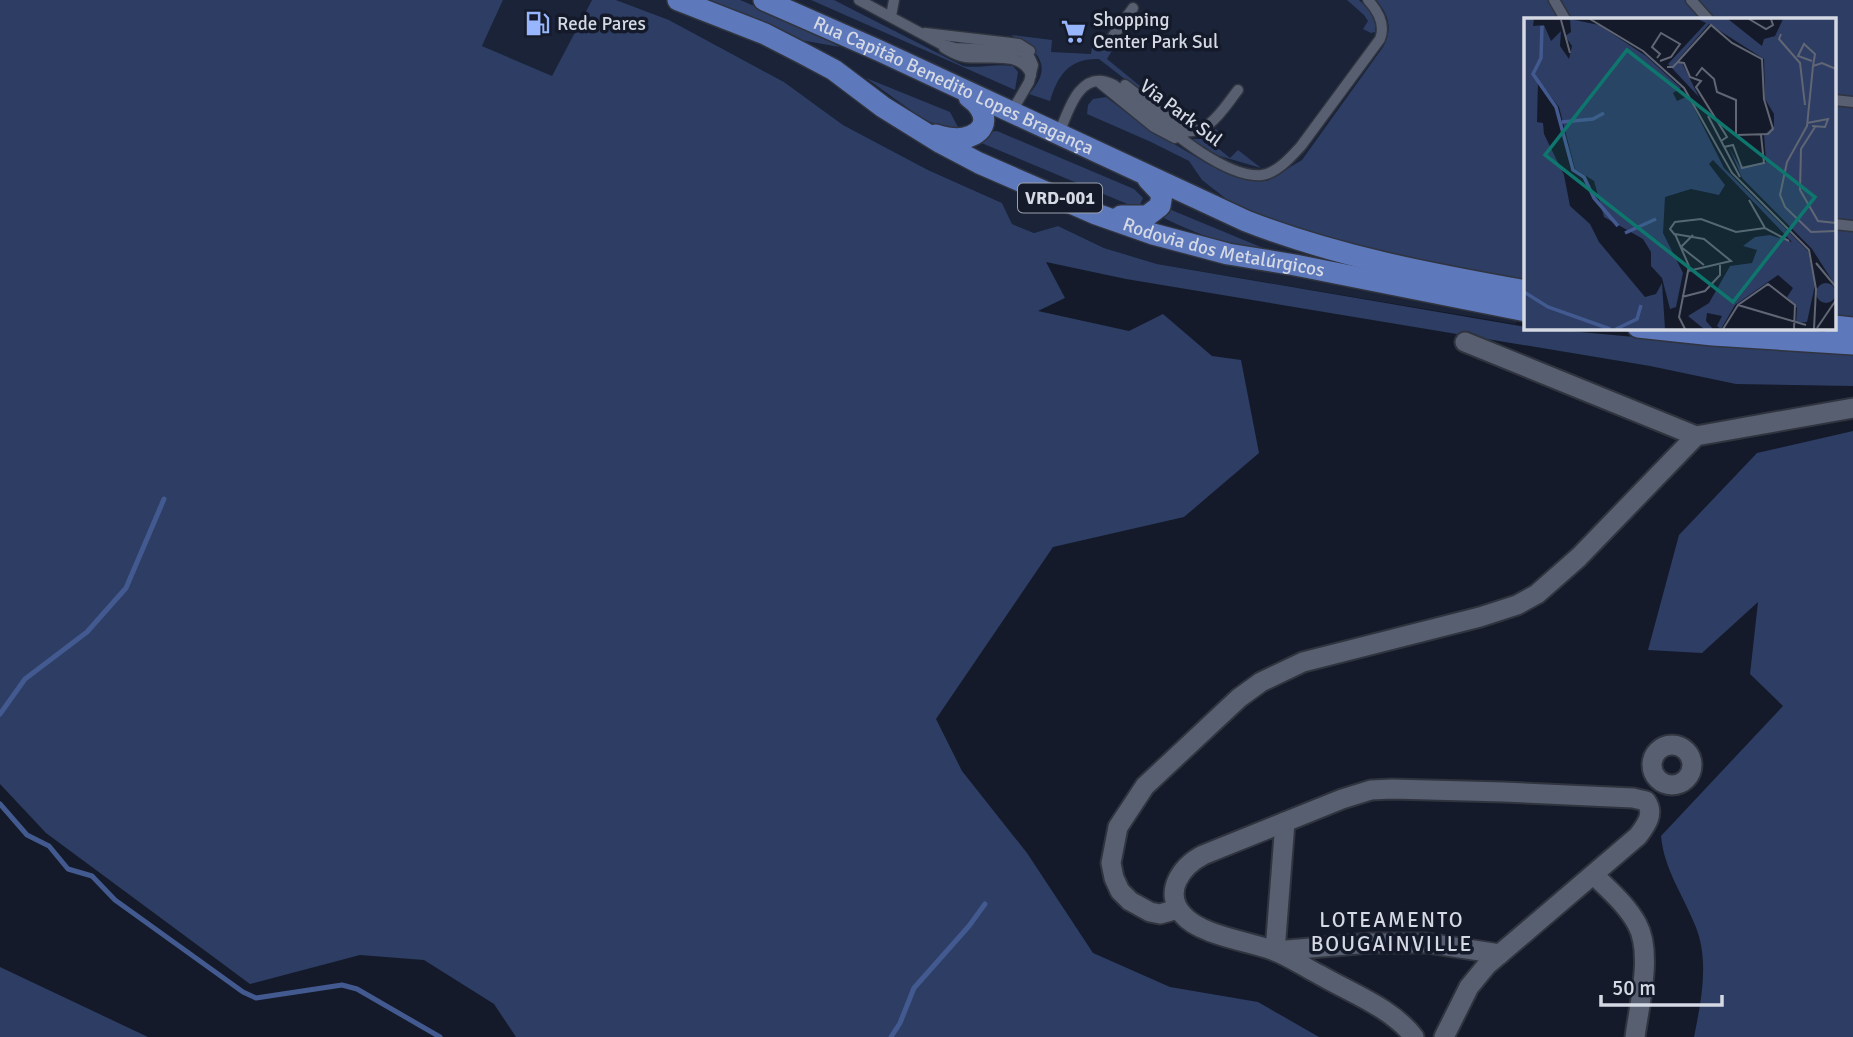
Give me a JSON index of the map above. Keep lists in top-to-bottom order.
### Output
{
  "streets": {
    "main road": ["Rua Capitão Benedito Lopes Bragança", "VRD-001", "Rodovia dos Metalúrgicos"],
    "lane": ["Via Park Sul"]
  },
  "crossings": [
    ["Rua Capitão Benedito Lopes Bragança", "Rodovia dos Metalúrgicos"]
  ],
  "districts": ["LOTEAMENTO BOUGAINVILLE"],
  "places": {
    "fuel station": ["Rede Pares"],
    "supermarket": ["Shopping Center Park Sul"]
  },
  "scale_bar": "50 m"
}
